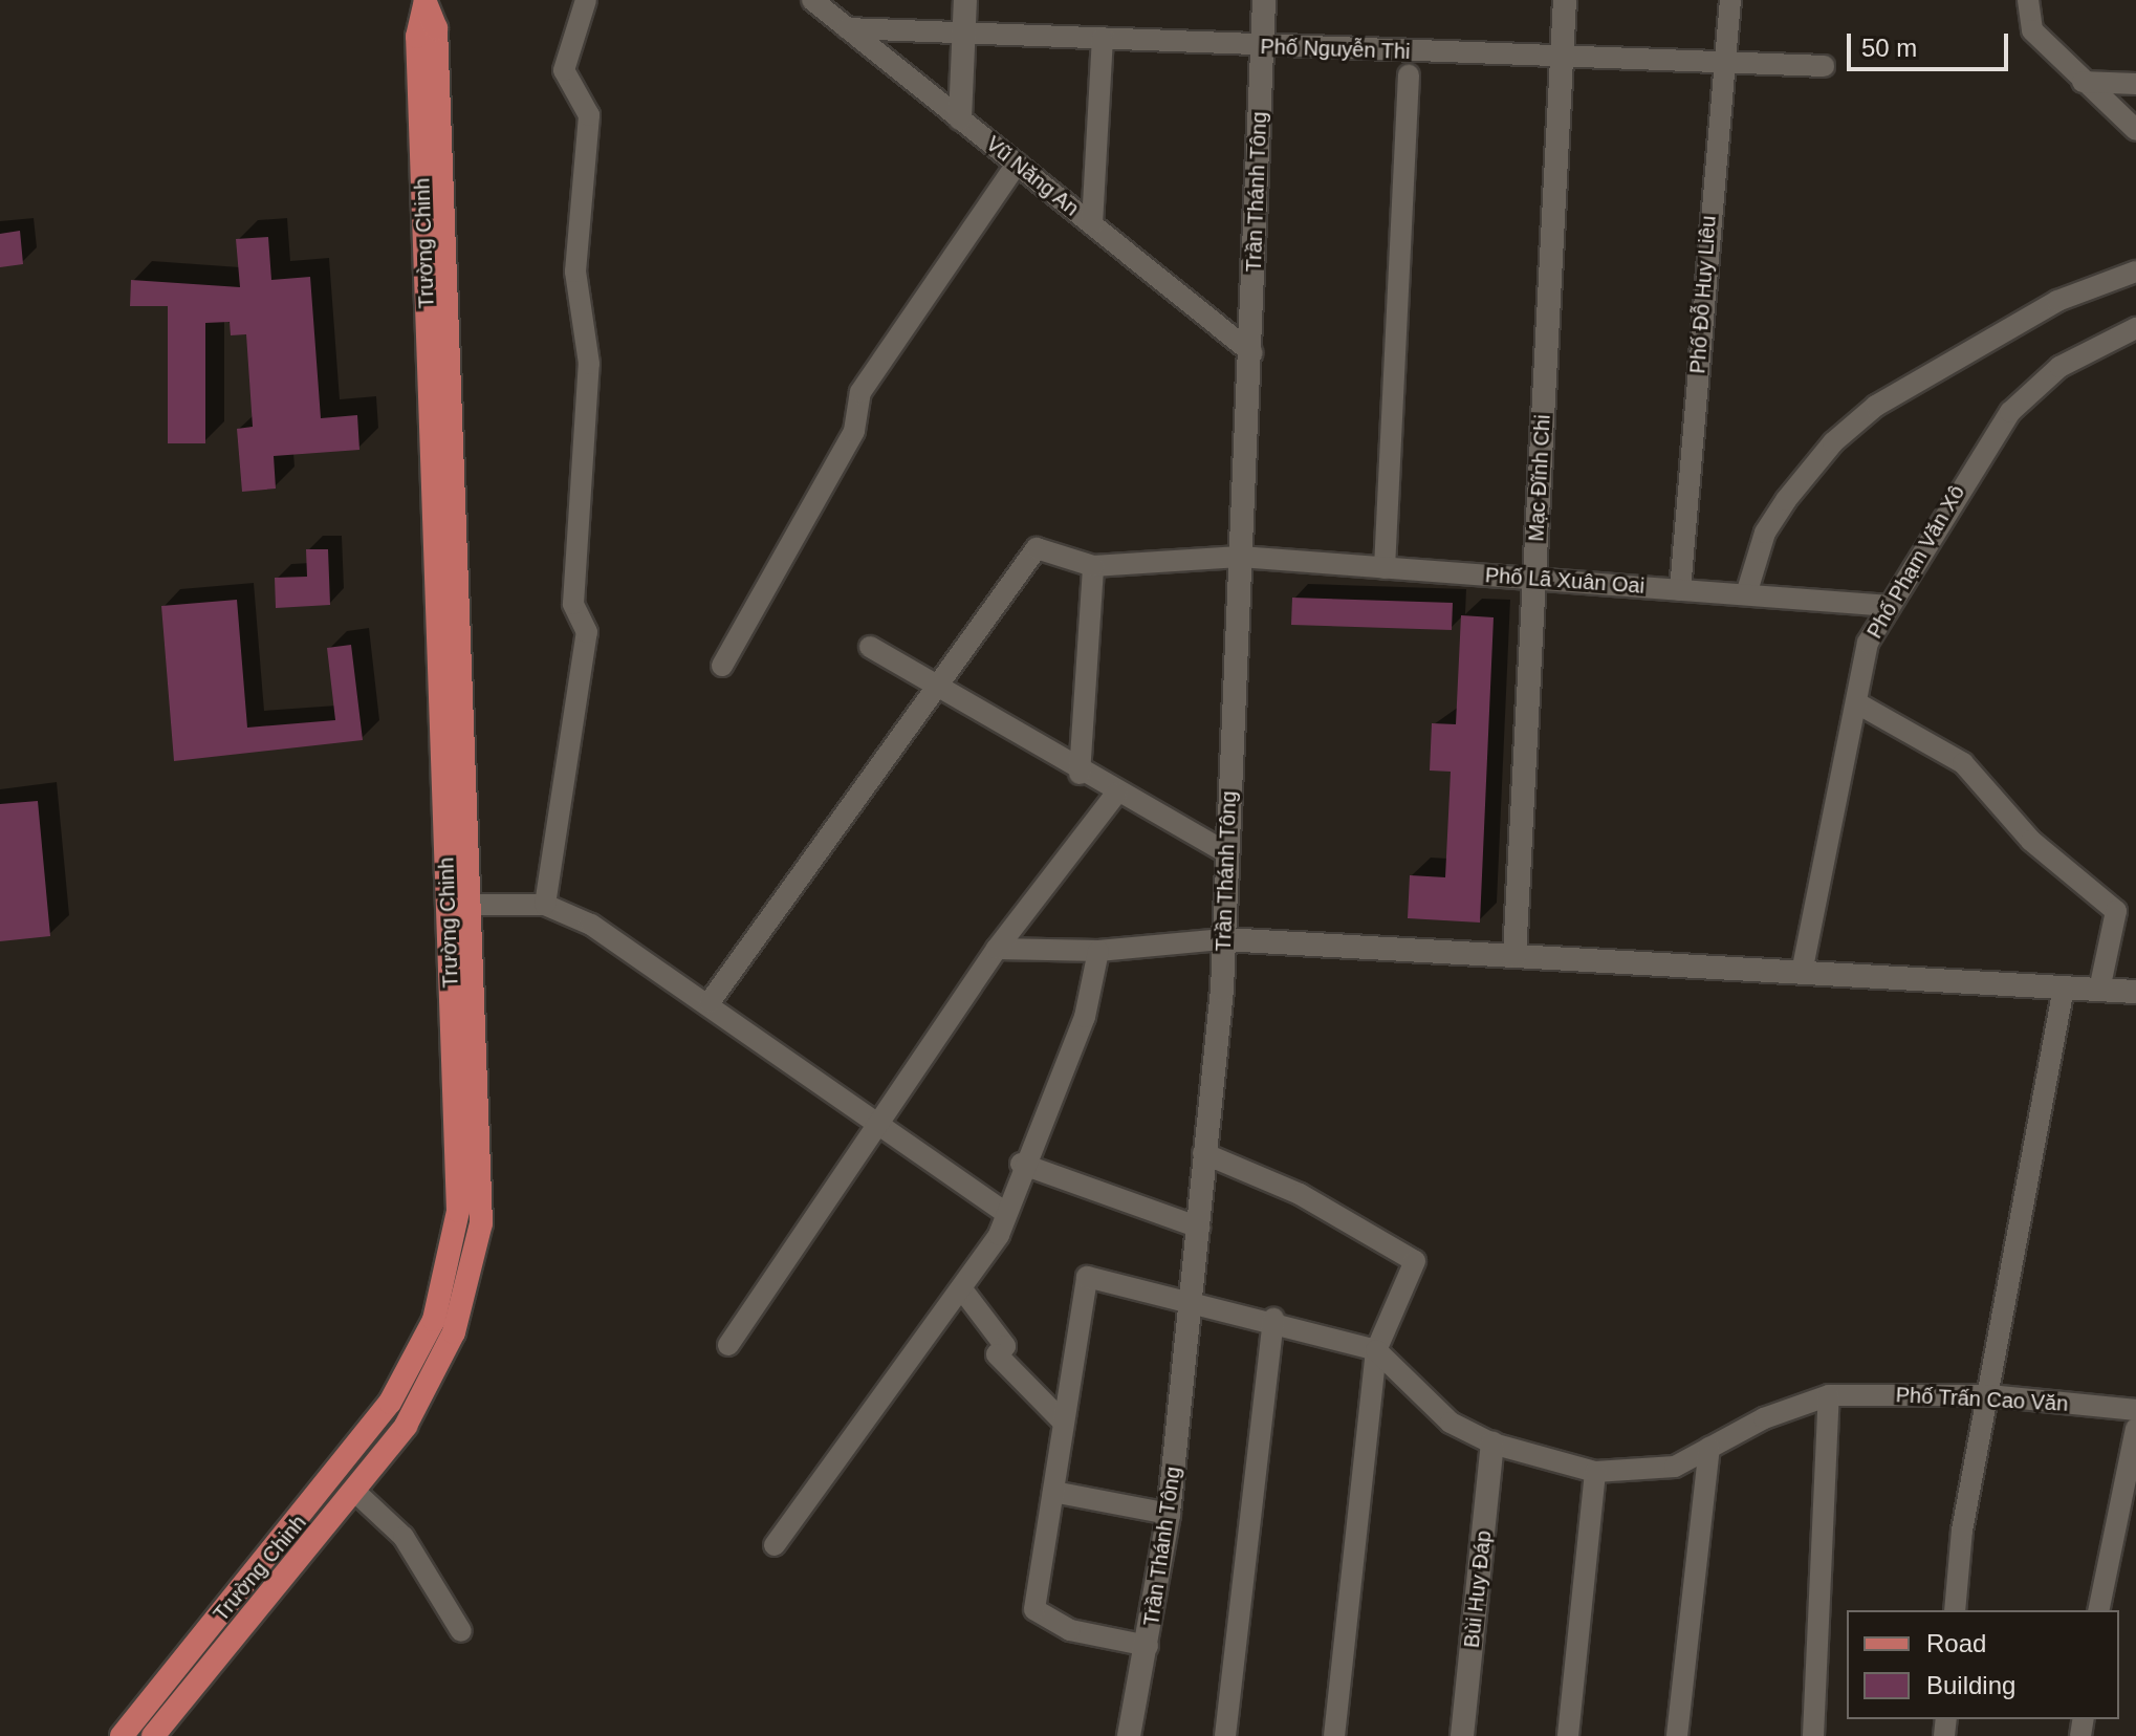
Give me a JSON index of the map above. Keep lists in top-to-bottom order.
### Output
{
  "streets": {
    "main road": ["Trường Chinh"],
    "street": [
      "Phố Nguyễn Thi",
      "Vũ Năng An",
      "Trần Thánh Tông",
      "Phố Đỗ Huy Liêu",
      "Mạc Đĩnh Chi",
      "Phố Phạm Văn Xô",
      "Phố Lã Xuân Oai",
      "Phố Trấn Cao Văn",
      "Bùi Huy Đáp"
    ]
  },
  "crossings": [
    ["Phố Nguyễn Thi", "Vũ Năng An"],
    ["Phố Nguyễn Thi", "Trần Thánh Tông"],
    ["Phố Nguyễn Thi", "Phố Đỗ Huy Liêu"],
    ["Phố Nguyễn Thi", "Mạc Đĩnh Chi"],
    ["Vũ Năng An", "Trần Thánh Tông"],
    ["Trần Thánh Tông", "Phố Lã Xuân Oai"],
    ["Phố Đỗ Huy Liêu", "Phố Lã Xuân Oai"],
    ["Mạc Đĩnh Chi", "Phố Lã Xuân Oai"],
    ["Phố Phạm Văn Xô", "Phố Lã Xuân Oai"]
  ],
  "legend": ["Road", "Building"],
  "scale_bar": "50 m"
}
